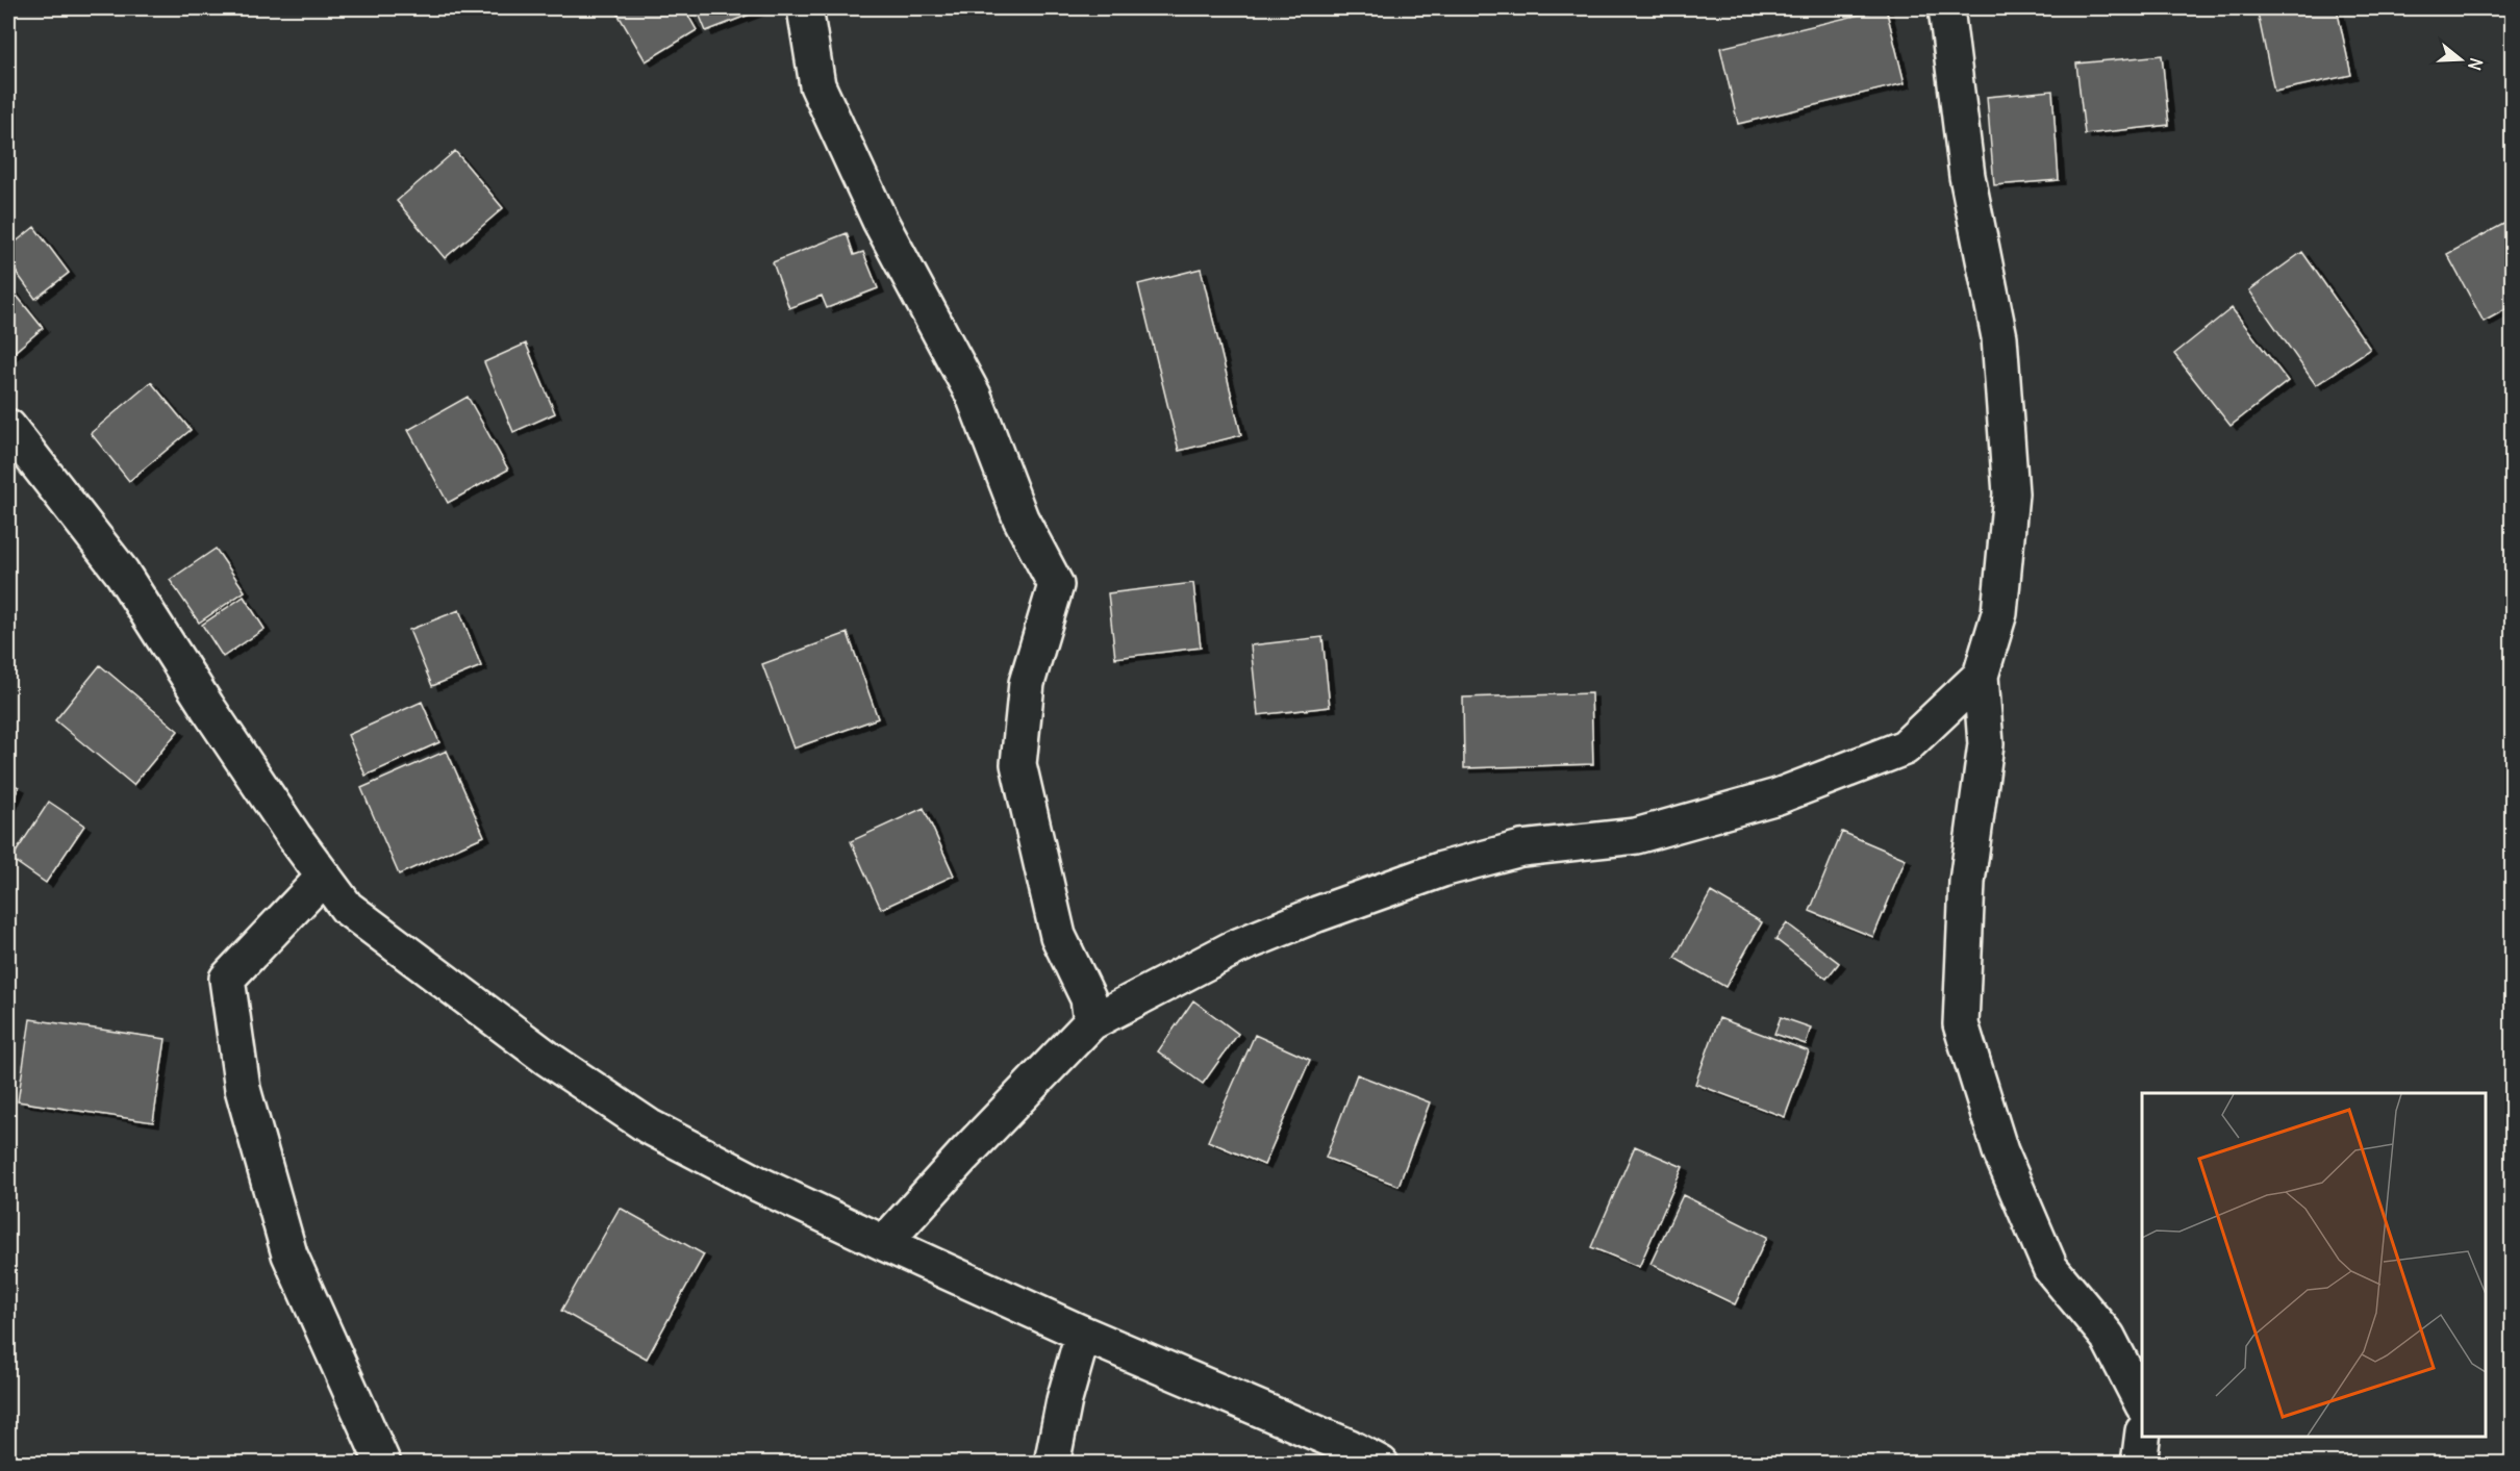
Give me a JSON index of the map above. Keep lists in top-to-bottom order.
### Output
{
  "north": "right"
}
